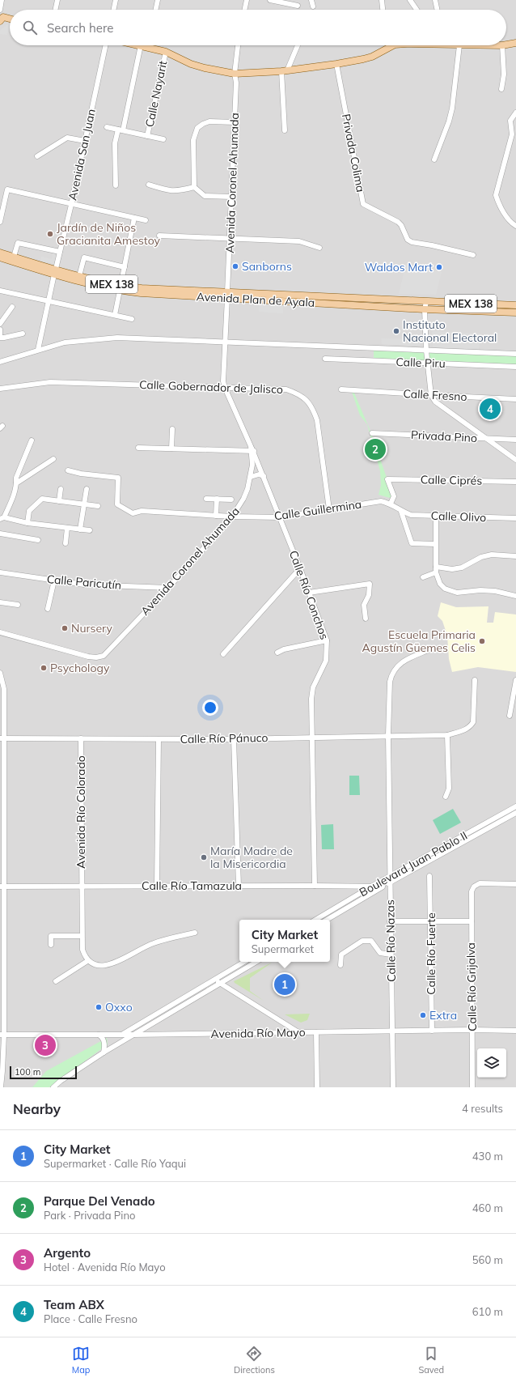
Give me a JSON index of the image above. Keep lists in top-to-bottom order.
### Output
{
  "streets": {
    "main road": ["MEX 138", "Avenida Plan de Ayala"],
    "street": [
      "Calle Nayarit",
      "Privada Colima",
      "Avenida San Juan",
      "Avenida Coronel Ahumada",
      "Calle Piru",
      "Calle Gobernador de Jalisco",
      "Calle Fresno",
      "Privada Pino",
      "Calle Ciprés",
      "Calle Guillermina",
      "Calle Olivo",
      "Calle Paricutín",
      "Calle Río Conchos",
      "Calle Río Pánuco",
      "Avenida Río Colorado",
      "Boulevard Juan Pablo II",
      "Calle Río Tamazula",
      "Calle Río Nazas",
      "Calle Río Fuerte",
      "Calle Río Grijalva",
      "Avenida Río Mayo"
    ]
  },
  "crossings": [
    ["Avenida San Juan", "Avenida Plan de Ayala"],
    ["Avenida Coronel Ahumada", "Avenida Plan de Ayala"],
    ["Avenida Coronel Ahumada", "Calle Gobernador de Jalisco"],
    ["Avenida Coronel Ahumada", "Calle Guillermina"],
    ["Avenida Coronel Ahumada", "Calle Paricutín"],
    ["Avenida Coronel Ahumada", "Calle Río Conchos"],
    ["Calle Gobernador de Jalisco", "Calle Guillermina"],
    ["Calle Ciprés", "Calle Guillermina"],
    ["Calle Guillermina", "Calle Río Conchos"],
    ["Calle Río Conchos", "Calle Río Pánuco"],
    ["Calle Río Conchos", "Calle Río Tamazula"],
    ["Calle Río Pánuco", "Avenida Río Colorado"],
    ["Calle Río Pánuco", "Calle Río Nazas"],
    ["Avenida Río Colorado", "Calle Río Tamazula"],
    ["Boulevard Juan Pablo II", "Calle Río Tamazula"],
    ["Boulevard Juan Pablo II", "Calle Río Nazas"],
    ["Calle Río Nazas", "Avenida Río Mayo"],
    ["Calle Río Fuerte", "Avenida Río Mayo"],
    ["Calle Río Grijalva", "Avenida Río Mayo"]
  ],
  "places": [
    "Jardín de Niños Gracianita Amestoy",
    "Sanborns",
    "Waldos Mart",
    "Instituto Nacional Electoral",
    "Nursery",
    "Escuela Primaria Agustín Güemes Celis",
    "Psychology",
    "María Madre de la Misericordia",
    "Oxxo",
    "Extra"
  ],
  "scale_bar": "100 m",
  "page": {
    "search": "Search here",
    "pins": [
      "4",
      "2",
      "1",
      "3"
    ],
    "popup": ["City Market", "Supermarket"],
    "scale": "100 m",
    "heading": ["Nearby", "4 results"],
    "list": [
      {
        "mark": "1",
        "name": "City Market",
        "note": "Supermarket · Calle Río Yaqui",
        "value": "430 m"
      },
      {
        "mark": "2",
        "name": "Parque Del Venado",
        "note": "Park · Privada Pino",
        "value": "460 m"
      },
      {
        "mark": "3",
        "name": "Argento",
        "note": "Hotel · Avenida Río Mayo",
        "value": "560 m"
      },
      {
        "mark": "4",
        "name": "Team ABX",
        "note": "Place · Calle Fresno",
        "value": "610 m"
      }
    ],
    "nav": ["Map", "Directions", "Saved"]
  }
}
